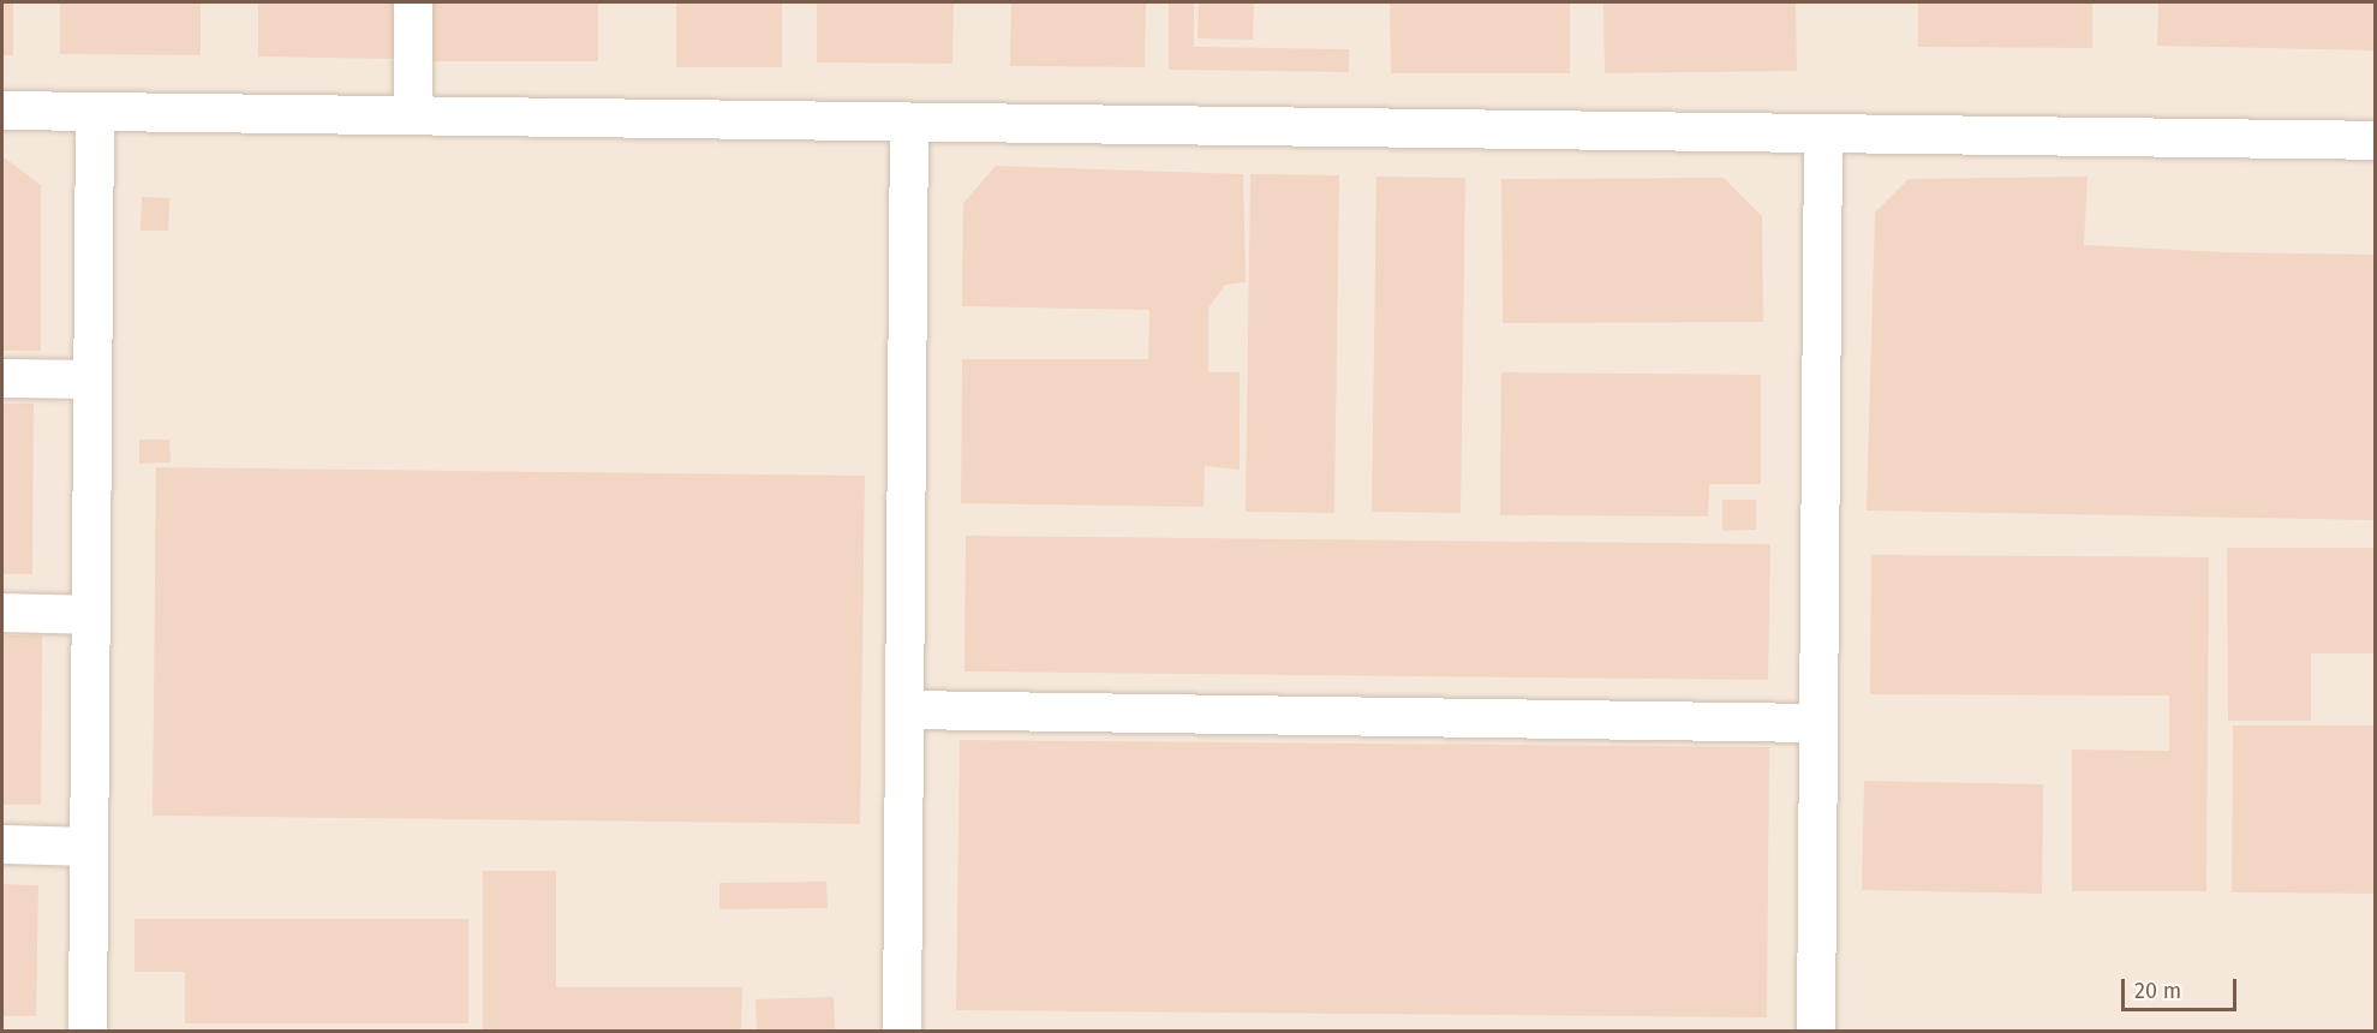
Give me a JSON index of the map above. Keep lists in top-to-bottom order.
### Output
{
  "scale_bar": "20 m"
}
